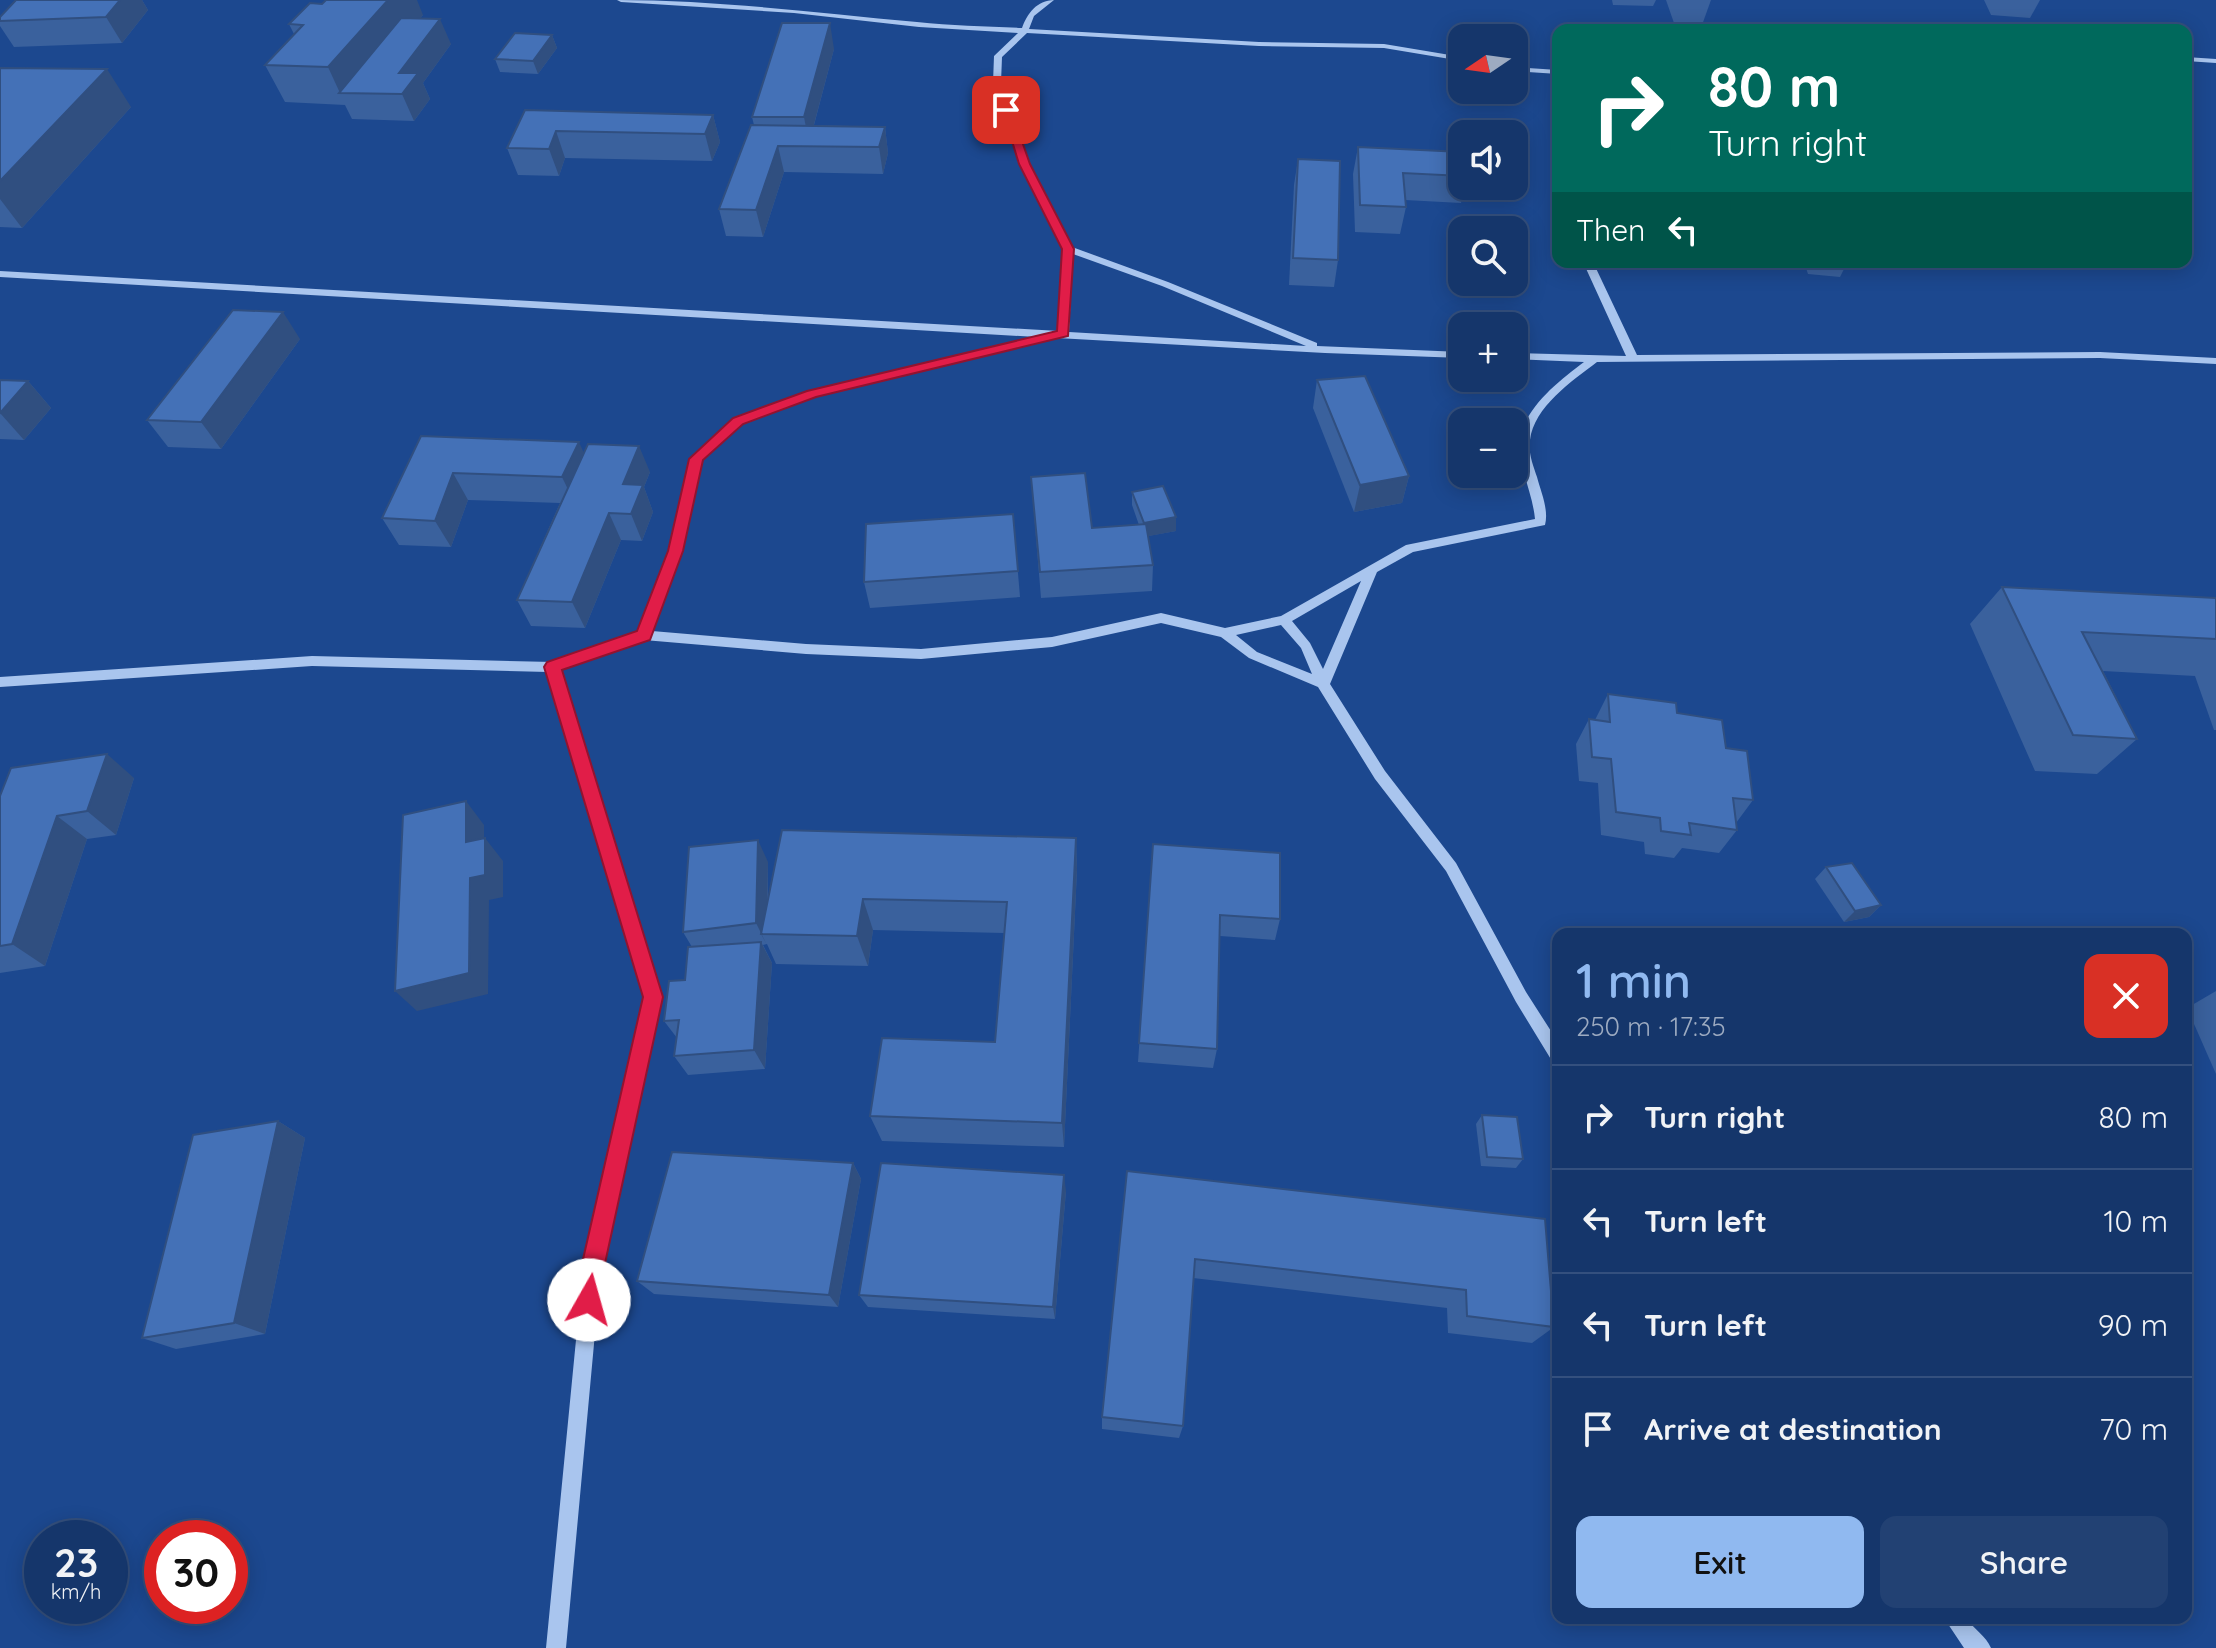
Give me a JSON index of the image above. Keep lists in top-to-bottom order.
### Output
{
  "north": "left",
  "page": {
    "map_buttons": ["+", "−"],
    "turn": ["80 m", "Turn right"],
    "then": "Then",
    "heading": ["1 min", "250 m · 17:35"],
    "list": [
      {
        "name": "Turn right",
        "value": "80 m"
      },
      {
        "name": "Turn left",
        "value": "10 m"
      },
      {
        "name": "Turn left",
        "value": "90 m"
      },
      {
        "name": "Arrive at destination",
        "value": "70 m"
      }
    ],
    "buttons": ["Exit", "Share"],
    "speed": "23 km/h",
    "limit": "30"
  }
}
